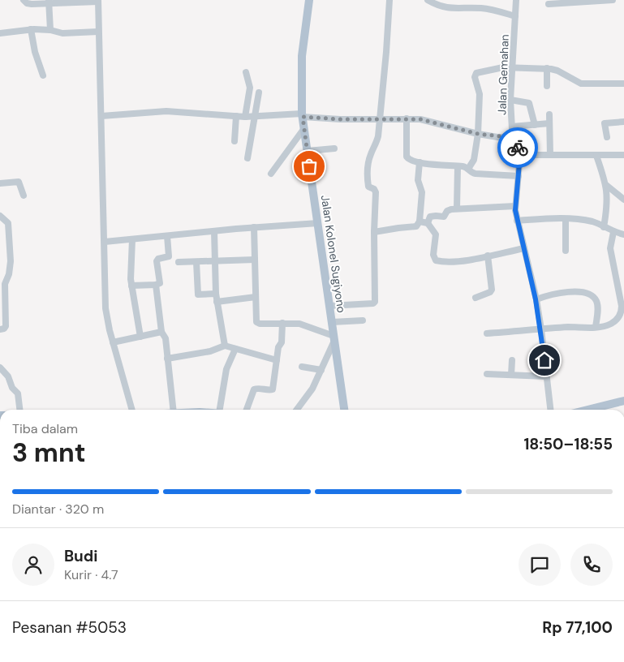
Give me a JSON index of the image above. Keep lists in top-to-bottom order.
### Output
{
  "streets": {
    "main road": ["Jalan Kolonel Sugiyono"],
    "street": ["Jalan Gemahan"]
  },
  "page": {
    "heading": ["3 mnt", "Tiba dalam", "18:50–18:55"],
    "panel": [
      "Budi",
      "Kurir · 4.7",
      "Pesanan #5053",
      "Rp 77,100"
    ],
    "bar": "Diantar · 320 m"
  }
}
